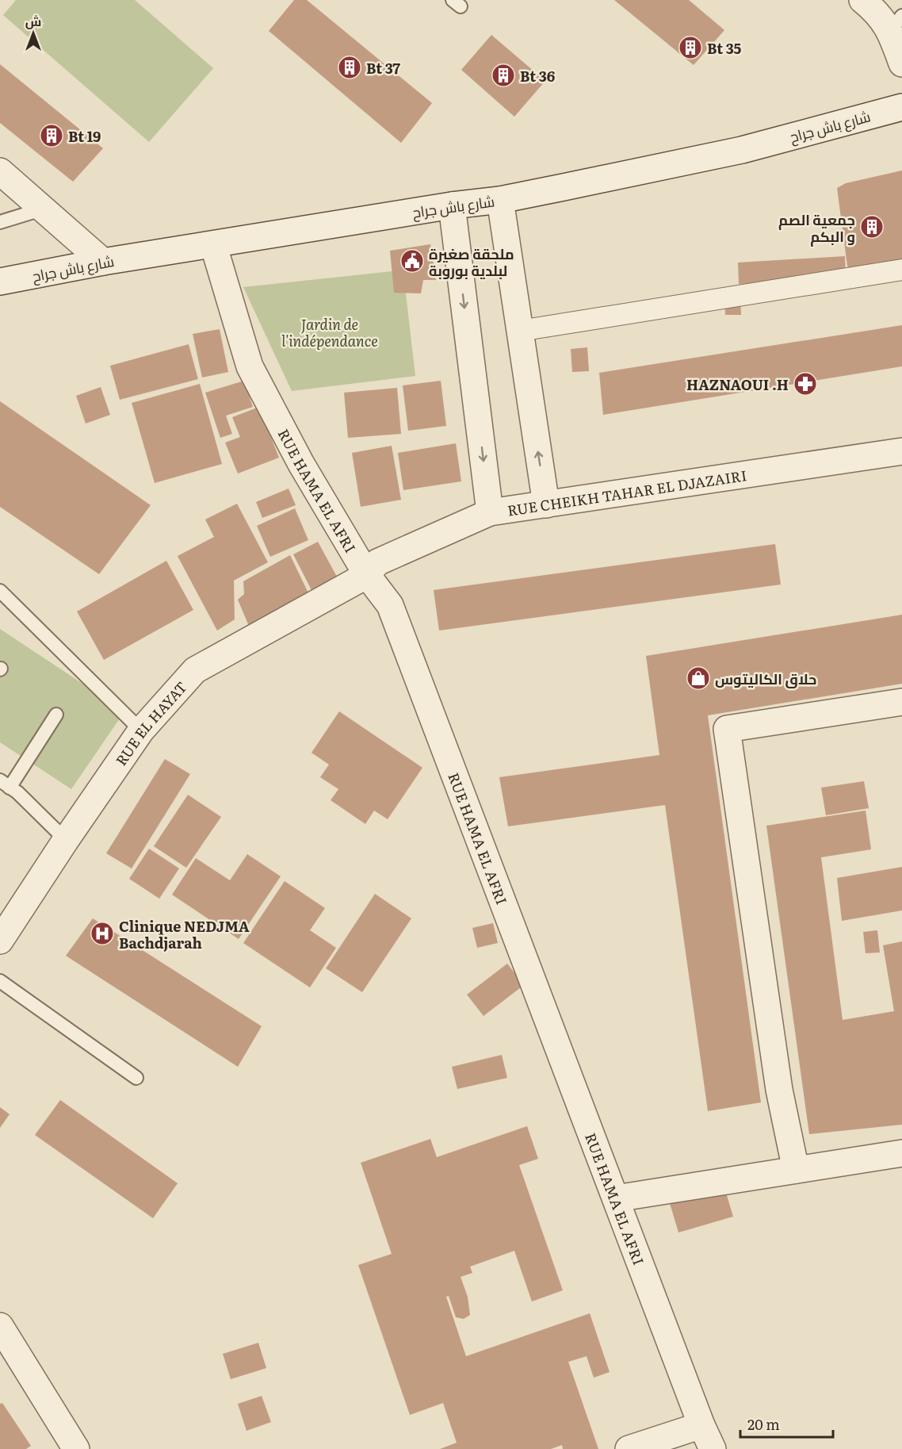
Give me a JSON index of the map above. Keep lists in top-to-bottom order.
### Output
{
  "streets": {
    "street": [
      "شارع باش جراح",
      "RUE HAMA EL AFRI",
      "RUE CHEIKH TAHAR EL DJAZAIRI",
      "RUE EL HAYAT"
    ]
  },
  "crossings": [
    ["شارع باش جراح", "RUE HAMA EL AFRI"],
    ["RUE HAMA EL AFRI", "RUE CHEIKH TAHAR EL DJAZAIRI"],
    ["RUE HAMA EL AFRI", "RUE EL HAYAT"],
    ["RUE CHEIKH TAHAR EL DJAZAIRI", "RUE EL HAYAT"]
  ],
  "parks": ["Jardin de l'indépendance"],
  "places": {
    "building": [
      "Bt 35",
      "Bt 37",
      "Bt 36",
      "Bt 19",
      "جمعية الصم و البكم"
    ],
    "public building": ["ملحقة صغيرة لبلدية بوروبة"],
    "pharmacy": ["HAZNAOUI .H"],
    "shop": ["حلاق الكاليتوس"],
    "hospital": ["Clinique NEDJMA Bachdjarah"]
  },
  "scale_bar": "20 m",
  "north": "top"
}
